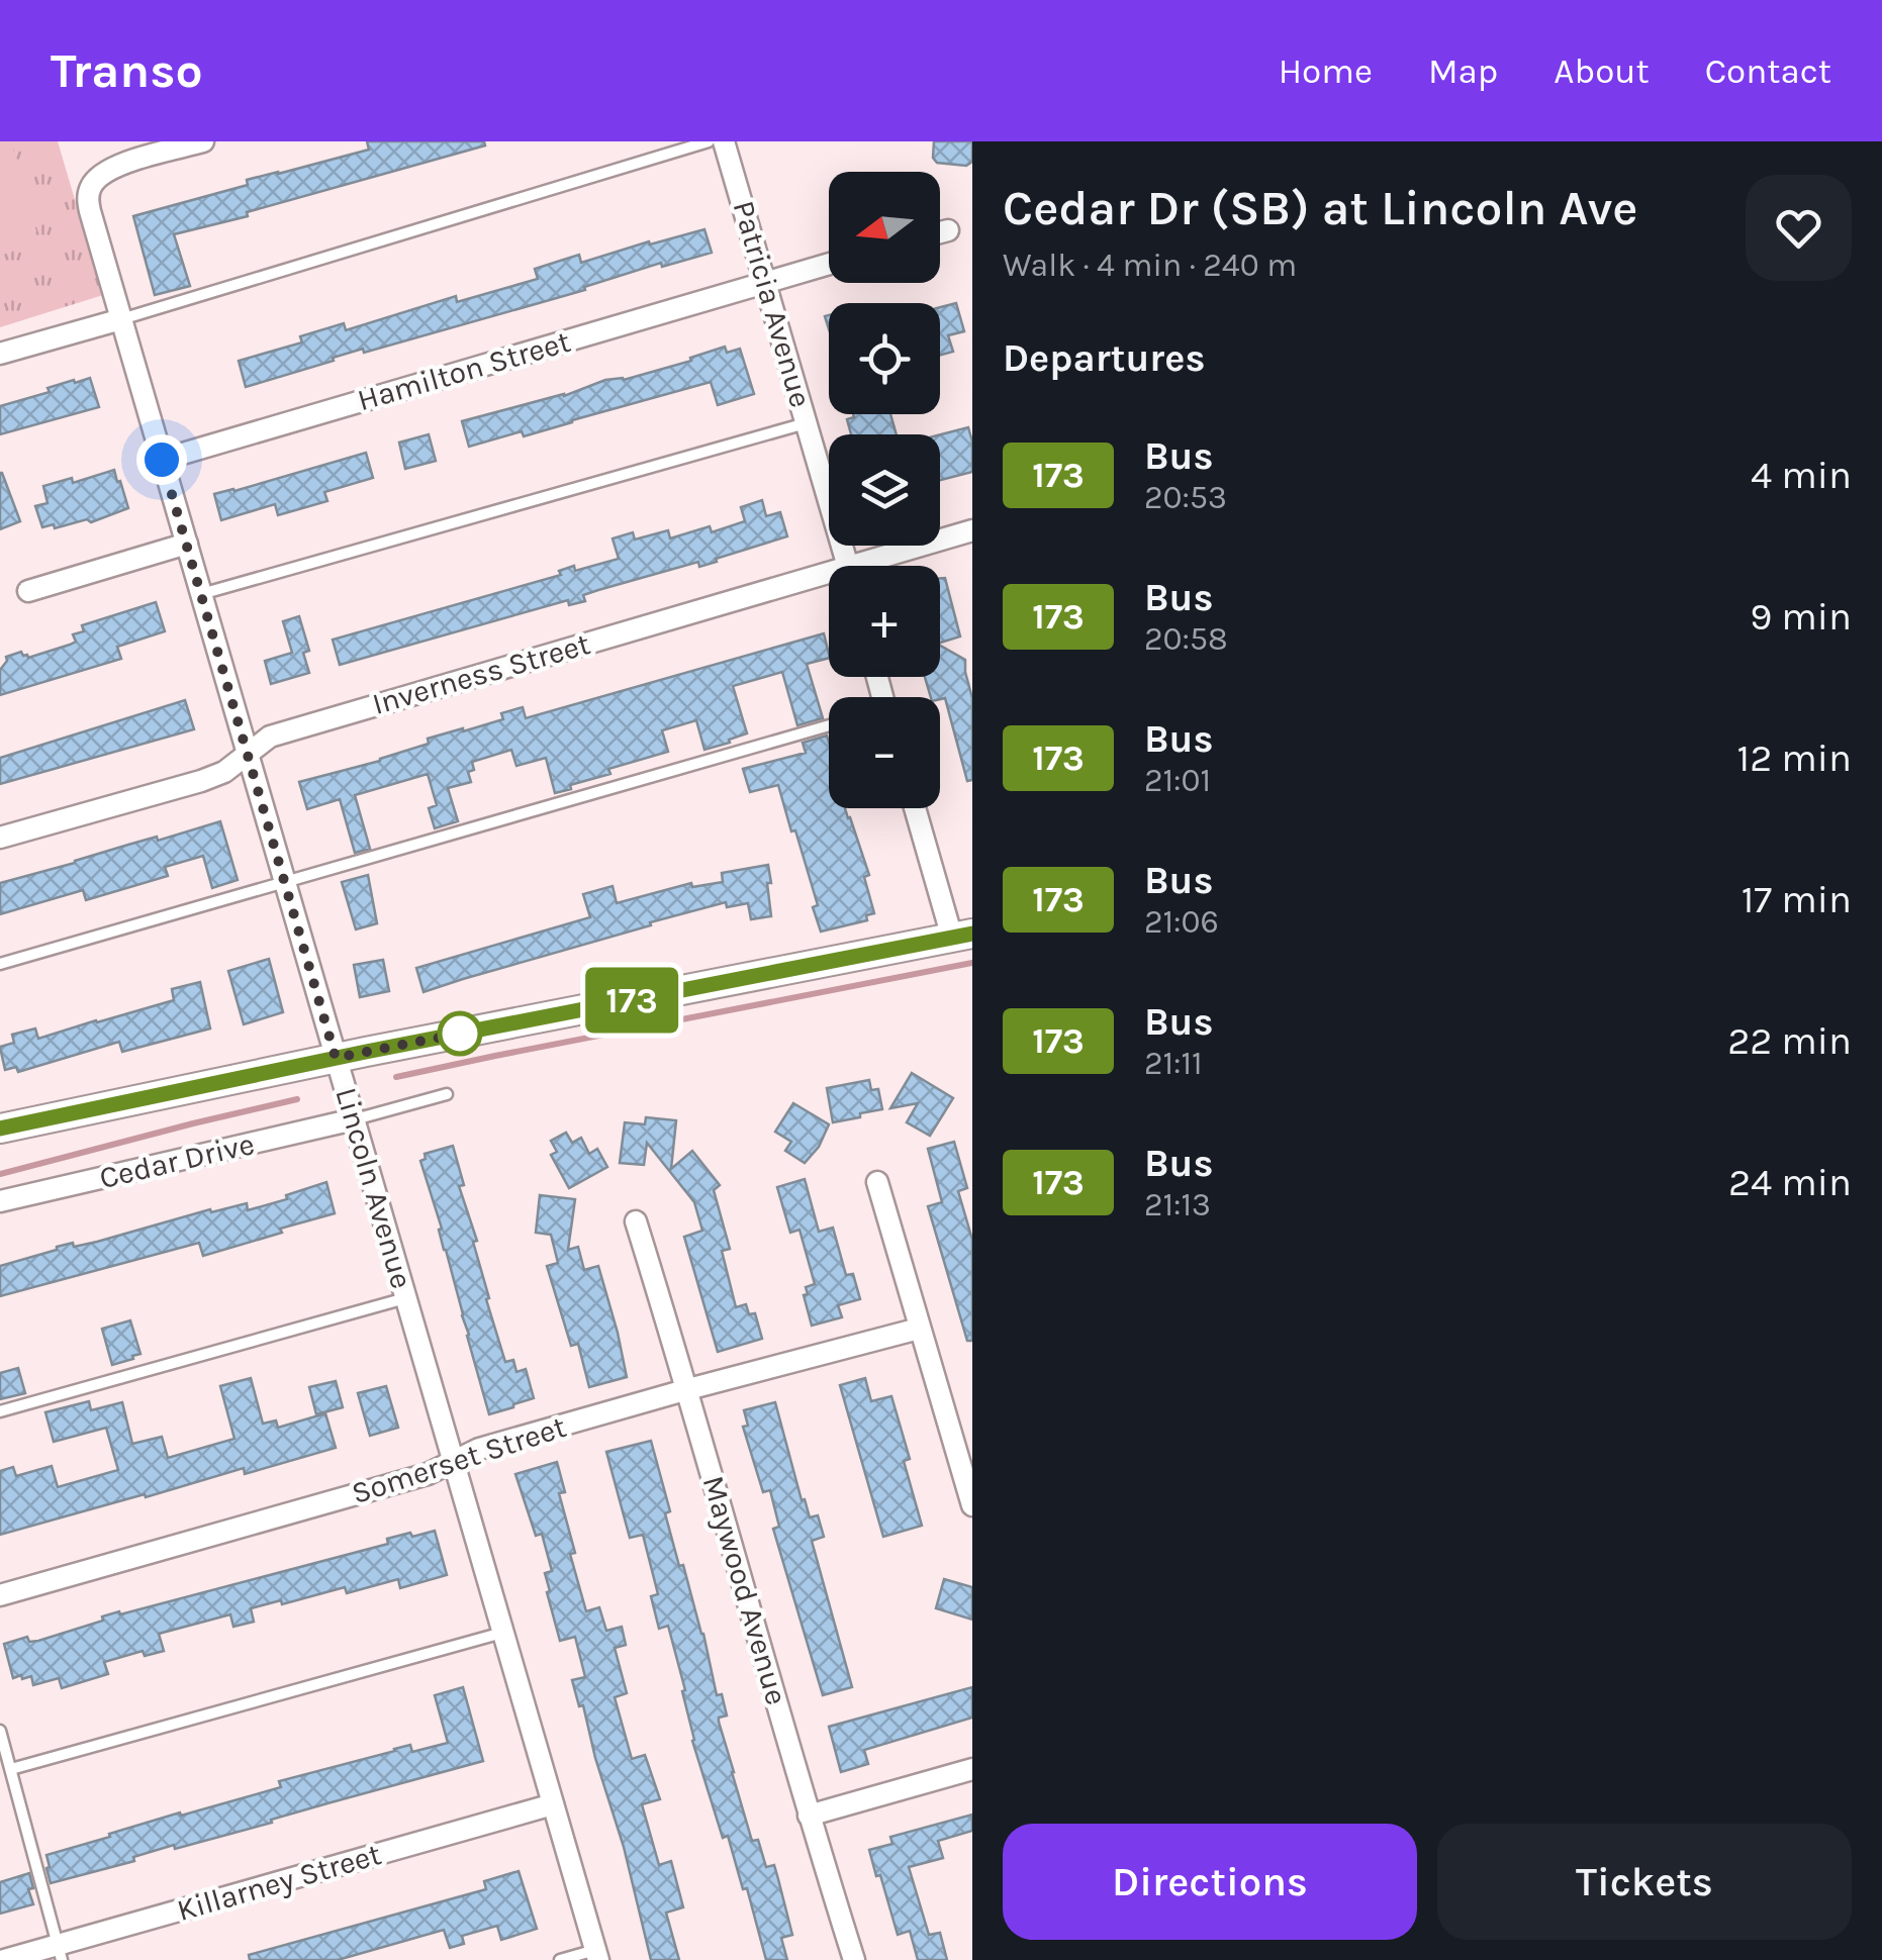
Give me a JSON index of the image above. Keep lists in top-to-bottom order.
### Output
{
  "streets": {
    "street": [
      "Patricia Avenue",
      "Hamilton Street",
      "Inverness Street",
      "Cedar Drive",
      "Lincoln Avenue",
      "Somerset Street",
      "Maywood Avenue",
      "Killarney Street"
    ]
  },
  "crossings": [
    ["Patricia Avenue", "Hamilton Street"],
    ["Hamilton Street", "Lincoln Avenue"],
    ["Inverness Street", "Lincoln Avenue"],
    ["Cedar Drive", "Lincoln Avenue"],
    ["Lincoln Avenue", "Somerset Street"],
    ["Lincoln Avenue", "Killarney Street"],
    ["Somerset Street", "Maywood Avenue"]
  ],
  "lines": ["bus line 173"],
  "north": "left",
  "page": {
    "header": "Transo",
    "nav": [
      "Home",
      "Map",
      "About",
      "Contact"
    ],
    "on_map": "173",
    "heading": [
      ["Cedar Dr (SB) at Lincoln Ave", "Walk · 4 min · 240 m"],
      "Departures"
    ],
    "map_buttons": ["+", "−"],
    "list": [
      {
        "mark": "173",
        "name": "Bus",
        "note": "20:53",
        "value": "4 min"
      },
      {
        "mark": "173",
        "name": "Bus",
        "note": "20:58",
        "value": "9 min"
      },
      {
        "mark": "173",
        "name": "Bus",
        "note": "21:01",
        "value": "12 min"
      },
      {
        "mark": "173",
        "name": "Bus",
        "note": "21:06",
        "value": "17 min"
      },
      {
        "mark": "173",
        "name": "Bus",
        "note": "21:11",
        "value": "22 min"
      },
      {
        "mark": "173",
        "name": "Bus",
        "note": "21:13",
        "value": "24 min"
      }
    ],
    "buttons": ["Directions", "Tickets"]
  }
}
